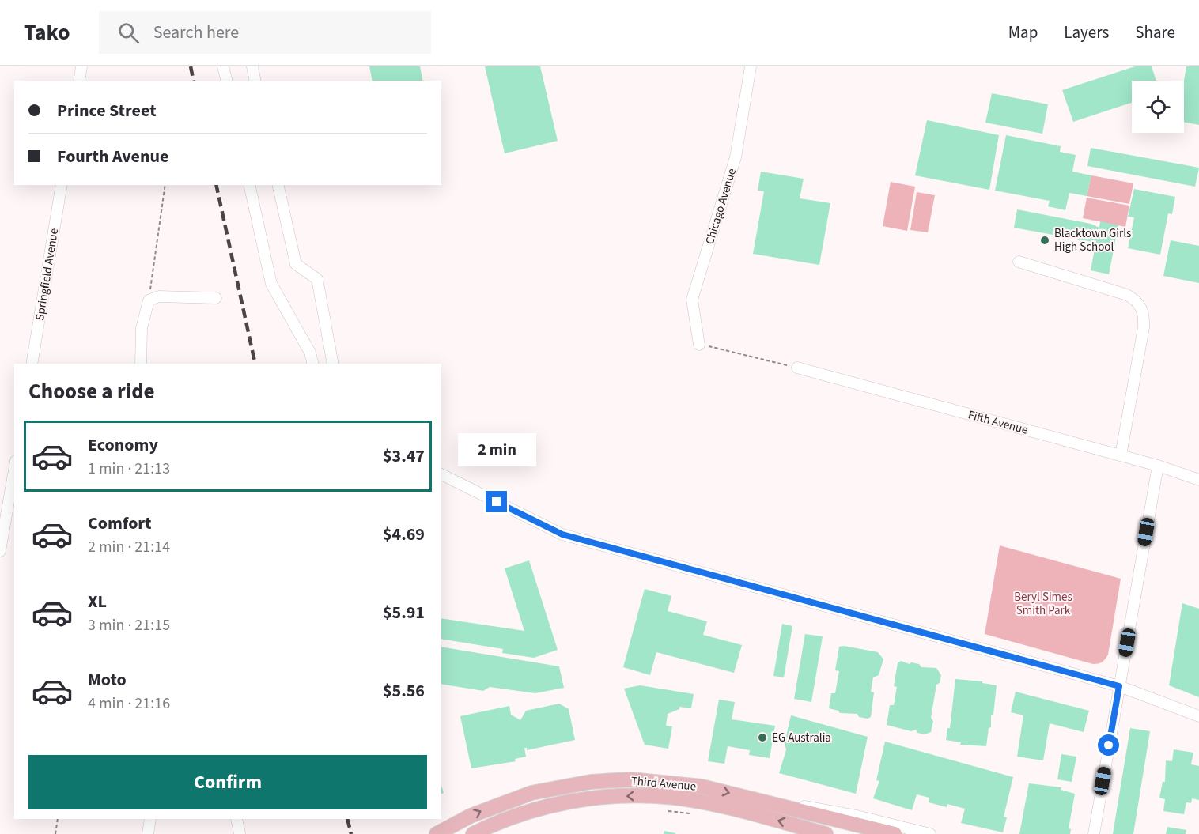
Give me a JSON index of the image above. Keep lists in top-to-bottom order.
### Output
{
  "streets": {
    "main road": ["Third Avenue"],
    "street": ["Chicago Avenue", "Springfield Avenue", "Fifth Avenue"]
  },
  "parks": ["Beryl Simes Smith Park"],
  "places": ["Blacktown Girls High School", "EG Australia"],
  "page": {
    "header": "Tako",
    "search": "Search here",
    "nav": ["Map", "Layers", "Share"],
    "banner": ["Prince Street", "Fourth Avenue"],
    "heading": "Choose a ride",
    "list": [
      {
        "name": "Economy",
        "note": "1 min · 21:13",
        "value": "$3.47"
      },
      {
        "name": "Comfort",
        "note": "2 min · 21:14",
        "value": "$4.69"
      },
      {
        "name": "XL",
        "note": "3 min · 21:15",
        "value": "$5.91"
      },
      {
        "name": "Moto",
        "note": "4 min · 21:16",
        "value": "$5.56"
      }
    ],
    "bubble": "2 min",
    "buttons": "Confirm"
  }
}
